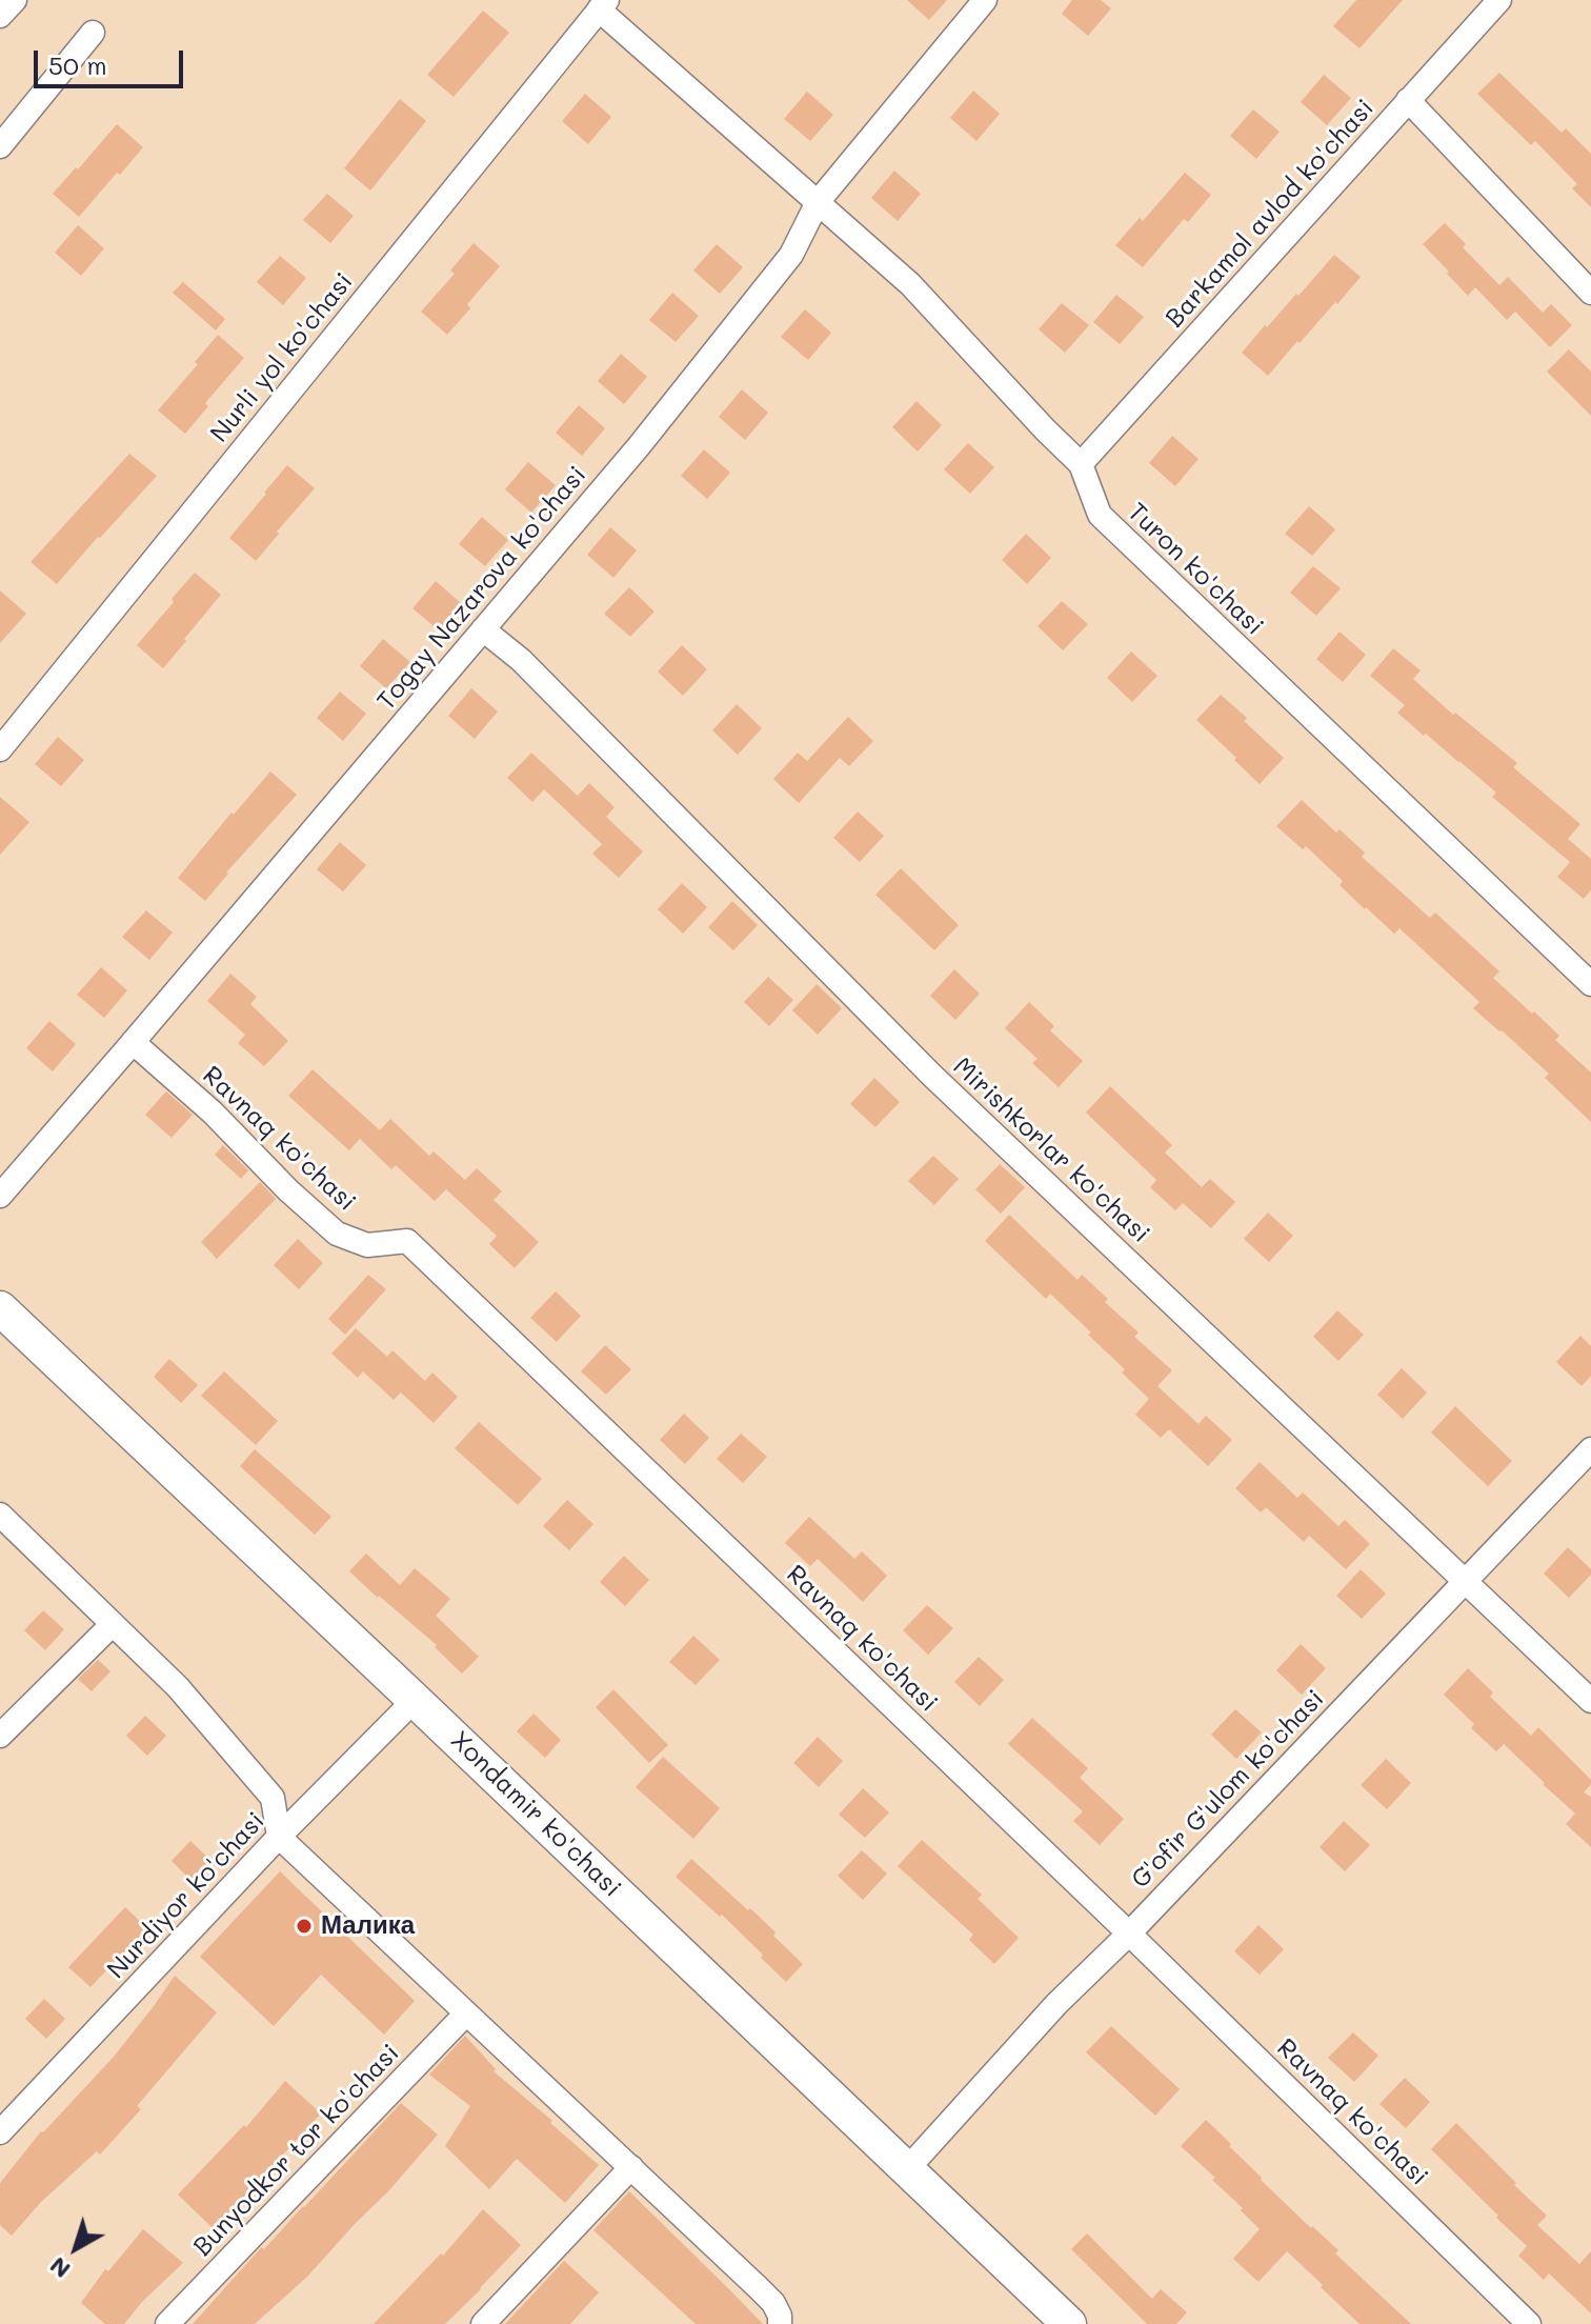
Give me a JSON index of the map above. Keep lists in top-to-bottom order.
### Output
{
  "streets": {
    "main road": ["Xondamir ko'chasi"],
    "street": [
      "Barkamol avlod ko'chasi",
      "Nurli yol ko'chasi",
      "Turon ko'chasi",
      "Togay Nazarova ko'chasi",
      "Ravnaq ko'chasi",
      "Mirishkorlar ko'chasi",
      "G'ofir G'ulom ko'chasi",
      "Nurdiyor ko'chasi",
      "Bunyodkor tor ko'chasi"
    ]
  },
  "crossings": [
    ["Barkamol avlod ko'chasi", "Turon ko'chasi"],
    ["Nurli yol ko'chasi", "Turon ko'chasi"],
    ["Turon ko'chasi", "Togay Nazarova ko'chasi"],
    ["Togay Nazarova ko'chasi", "Ravnaq ko'chasi"],
    ["Togay Nazarova ko'chasi", "Mirishkorlar ko'chasi"],
    ["Ravnaq ko'chasi", "G'ofir G'ulom ko'chasi"],
    ["Mirishkorlar ko'chasi", "G'ofir G'ulom ko'chasi"],
    ["G'ofir G'ulom ko'chasi", "Xondamir ko'chasi"],
    ["Xondamir ko'chasi", "Nurdiyor ko'chasi"]
  ],
  "places": ["Малика"],
  "scale_bar": "50 m",
  "north": "bottom left"
}
